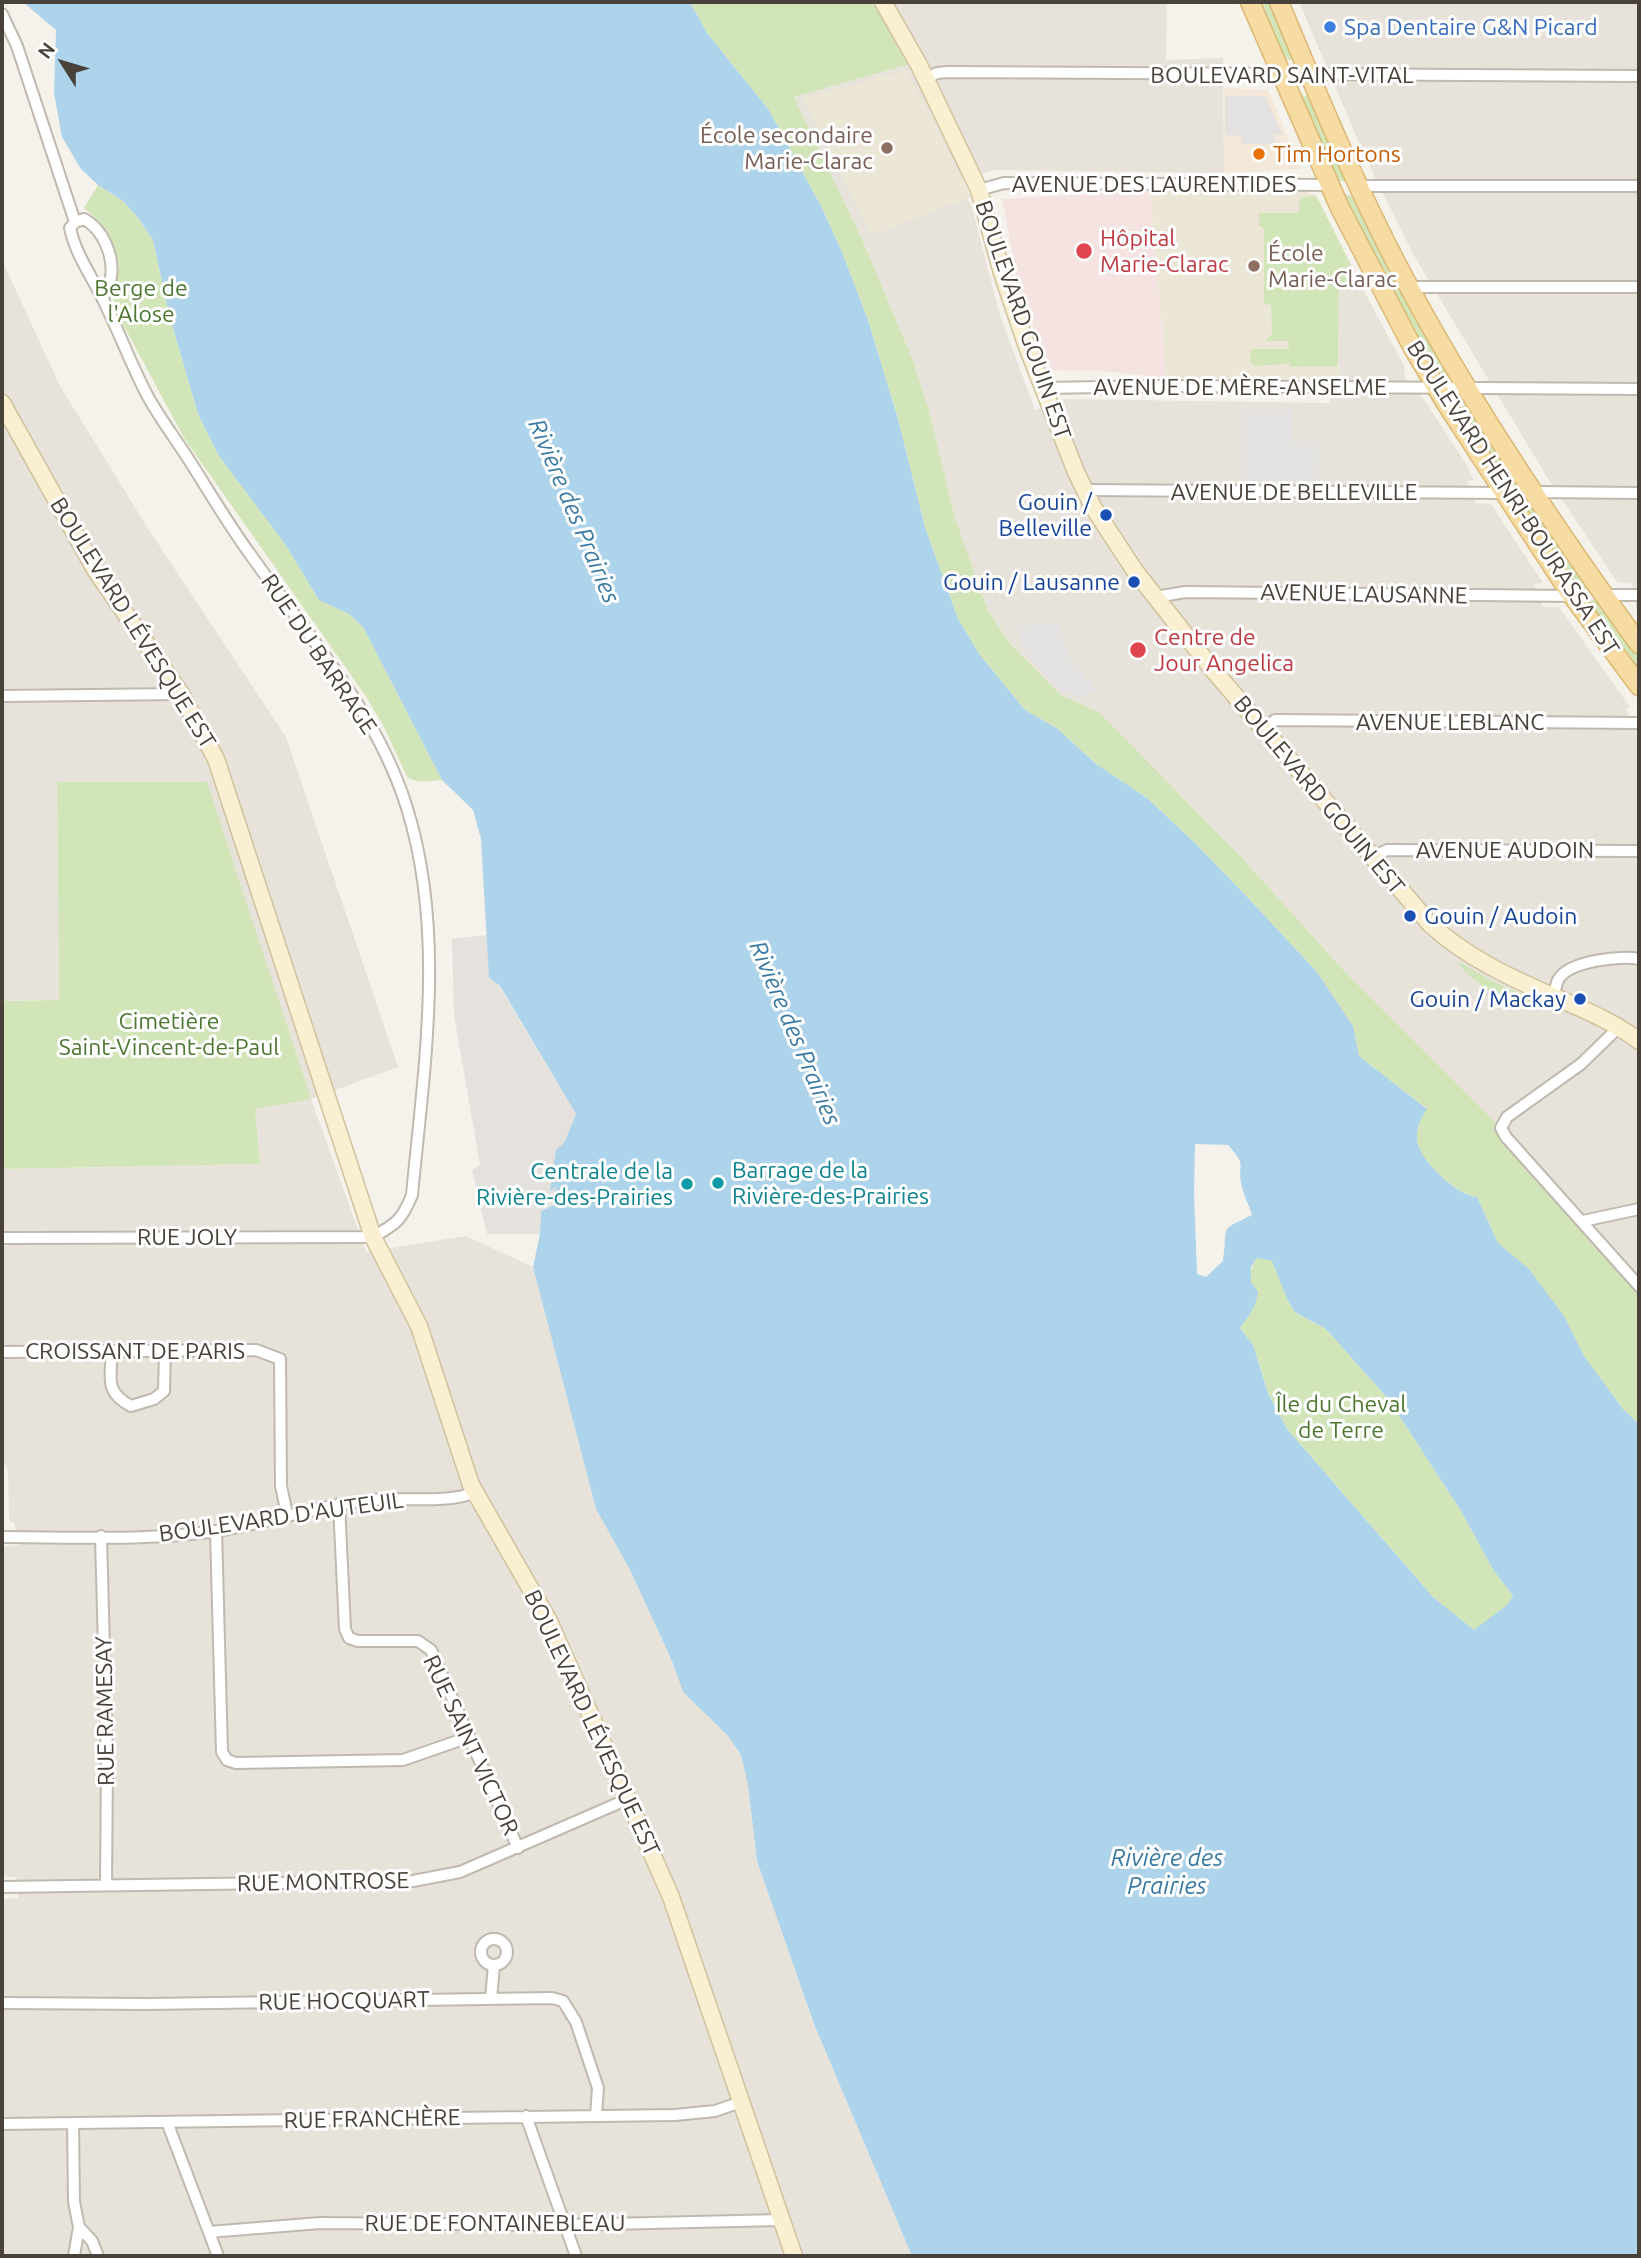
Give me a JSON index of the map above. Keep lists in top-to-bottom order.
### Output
{
  "streets": {
    "main road": ["BOULEVARD HENRI-BOURASSA EST"],
    "street": [
      "BOULEVARD SAINT-VITAL",
      "AVENUE DES LAURENTIDES",
      "BOULEVARD GOUIN EST",
      "AVENUE DE MÈRE-ANSELME",
      "AVENUE DE BELLEVILLE",
      "AVENUE LAUSANNE",
      "BOULEVARD LÉVESQUE EST",
      "RUE DU BARRAGE",
      "AVENUE LEBLANC",
      "AVENUE AUDOIN",
      "RUE JOLY",
      "CROISSANT DE PARIS",
      "BOULEVARD D'AUTEUIL",
      "RUE RAMESAY",
      "RUE SAINT VICTOR",
      "RUE MONTROSE",
      "RUE HOCQUART",
      "RUE FRANCHÈRE",
      "RUE DE FONTAINEBLEAU"
    ]
  },
  "crossings": [
    ["BOULEVARD SAINT-VITAL", "BOULEVARD GOUIN EST"],
    ["BOULEVARD SAINT-VITAL", "BOULEVARD HENRI-BOURASSA EST"],
    ["AVENUE DES LAURENTIDES", "BOULEVARD GOUIN EST"],
    ["AVENUE DES LAURENTIDES", "BOULEVARD HENRI-BOURASSA EST"],
    ["BOULEVARD GOUIN EST", "AVENUE DE MÈRE-ANSELME"],
    ["BOULEVARD GOUIN EST", "AVENUE DE BELLEVILLE"],
    ["BOULEVARD GOUIN EST", "AVENUE LAUSANNE"],
    ["BOULEVARD GOUIN EST", "AVENUE LEBLANC"],
    ["BOULEVARD GOUIN EST", "AVENUE AUDOIN"],
    ["AVENUE DE MÈRE-ANSELME", "BOULEVARD HENRI-BOURASSA EST"],
    ["AVENUE DE BELLEVILLE", "BOULEVARD HENRI-BOURASSA EST"],
    ["BOULEVARD HENRI-BOURASSA EST", "AVENUE LAUSANNE"],
    ["BOULEVARD LÉVESQUE EST", "RUE DU BARRAGE"],
    ["BOULEVARD LÉVESQUE EST", "RUE JOLY"],
    ["BOULEVARD LÉVESQUE EST", "BOULEVARD D'AUTEUIL"],
    ["BOULEVARD LÉVESQUE EST", "RUE MONTROSE"],
    ["BOULEVARD LÉVESQUE EST", "RUE FRANCHÈRE"],
    ["BOULEVARD LÉVESQUE EST", "RUE DE FONTAINEBLEAU"],
    ["RUE DU BARRAGE", "RUE JOLY"],
    ["CROISSANT DE PARIS", "BOULEVARD D'AUTEUIL"],
    ["BOULEVARD D'AUTEUIL", "RUE RAMESAY"],
    ["BOULEVARD D'AUTEUIL", "RUE SAINT VICTOR"],
    ["RUE RAMESAY", "RUE MONTROSE"],
    ["RUE SAINT VICTOR", "RUE MONTROSE"],
    ["RUE HOCQUART", "RUE FRANCHÈRE"]
  ],
  "water": ["Rivière des Prairies"],
  "parks": ["Berge de l'Alose", "Cimetière Saint-Vincent-de-Paul", "Île du Cheval de Terre"],
  "places": [
    "Spa Dentaire G&N Picard",
    "École secondaire Marie-Clarac",
    "Tim Hortons",
    "Hôpital Marie-Clarac",
    "École Marie-Clarac",
    "Gouin / Belleville",
    "Gouin / Lausanne",
    "Centre de Jour Angelica",
    "Gouin / Audoin",
    "Gouin / Mackay",
    "Barrage de la Rivière-des-Prairies",
    "Centrale de la Rivière-des-Prairies"
  ],
  "north": "top left"
}
